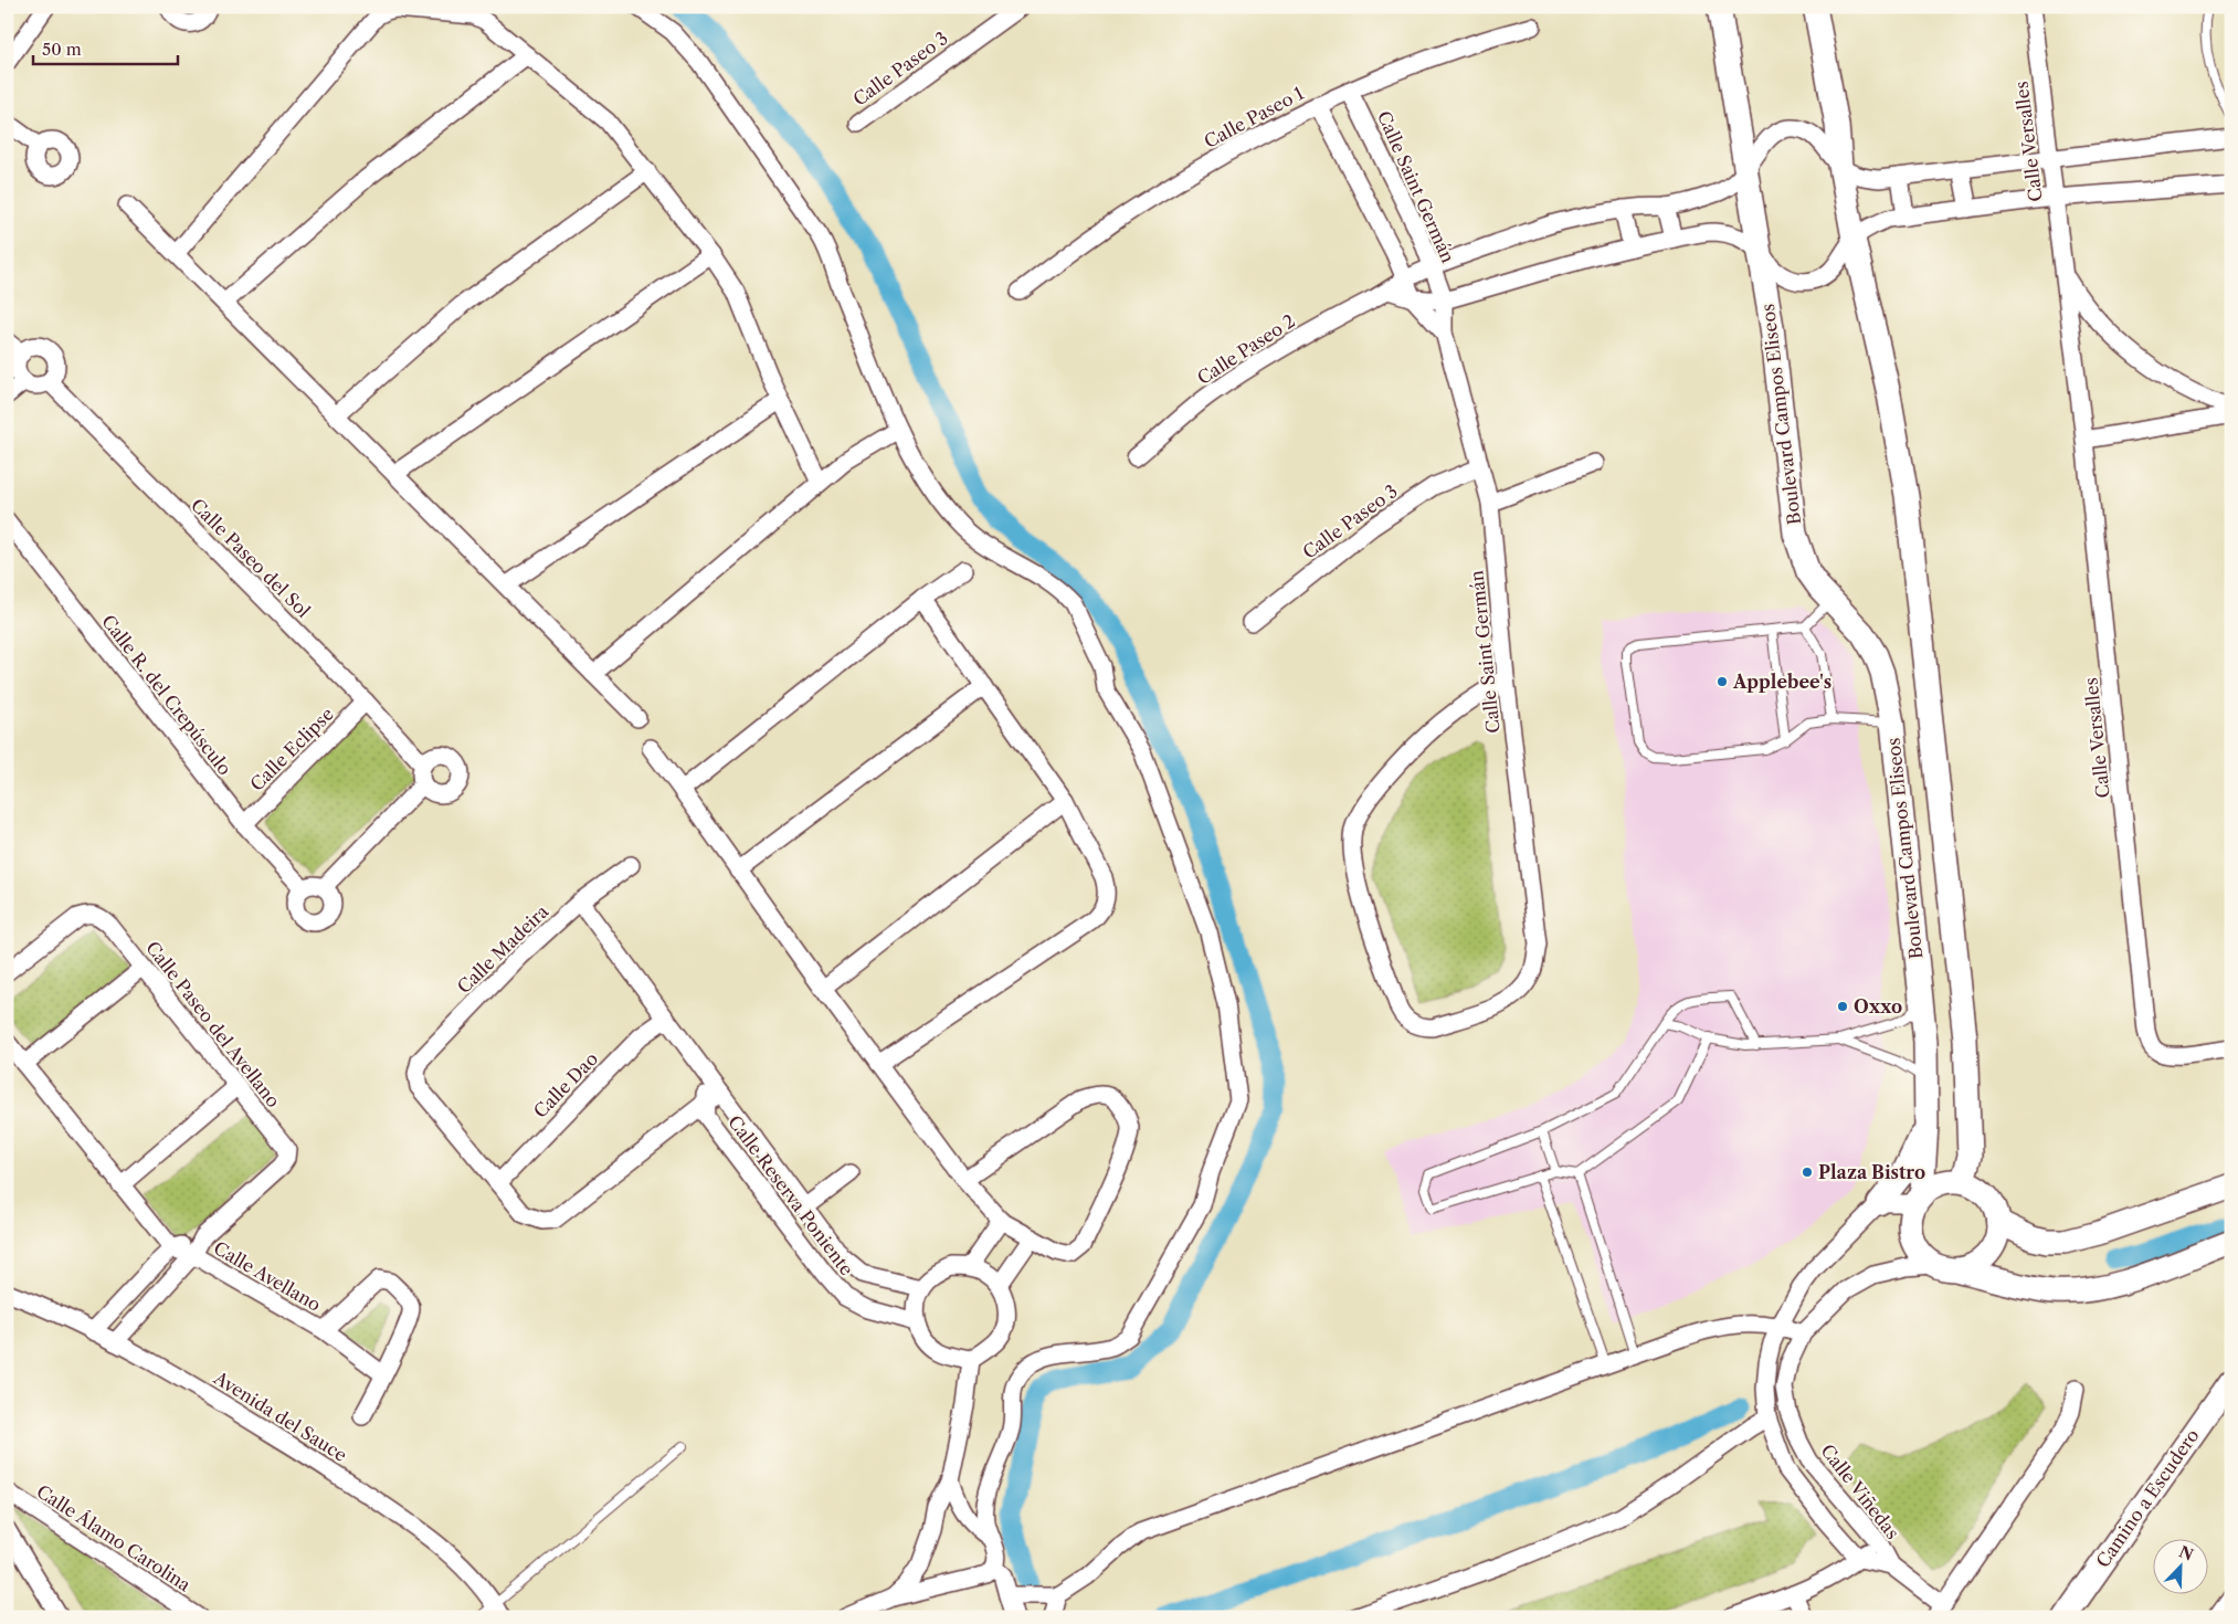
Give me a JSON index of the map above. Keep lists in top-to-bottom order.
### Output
{
  "streets": {
    "main road": ["Boulevard Campos Eliseos", "Camino a Escudero"],
    "street": [
      "Calle Paseo 3",
      "Calle Paseo 1",
      "Calle Versalles",
      "Calle Saint Germán",
      "Calle Paseo 2",
      "Calle Paseo del Sol",
      "Calle R. del Crepúsculo",
      "Calle Eclipse",
      "Calle Madeira",
      "Calle Paseo del Avellano",
      "Calle Dao",
      "Calle Reserva Poniente",
      "Calle Avellano",
      "Avenida del Sauce",
      "Calle Viñedas",
      "Calle Álamo Carolina"
    ]
  },
  "crossings": [
    ["Calle Paseo 3", "Calle Saint Germán"],
    ["Calle Paseo 1", "Calle Saint Germán"],
    ["Calle Saint Germán", "Calle Paseo 2"],
    ["Calle Paseo 2", "Boulevard Campos Eliseos"],
    ["Boulevard Campos Eliseos", "Calle Viñedas"],
    ["Calle Paseo del Sol", "Calle Eclipse"],
    ["Calle R. del Crepúsculo", "Calle Eclipse"],
    ["Calle Madeira", "Calle Dao"],
    ["Calle Madeira", "Calle Reserva Poniente"],
    ["Calle Paseo del Avellano", "Calle Avellano"],
    ["Calle Paseo del Avellano", "Avenida del Sauce"],
    ["Calle Dao", "Calle Reserva Poniente"]
  ],
  "places": ["Applebee's", "Oxxo", "Plaza Bistro"],
  "scale_bar": "50 m",
  "north": "top right"
}
